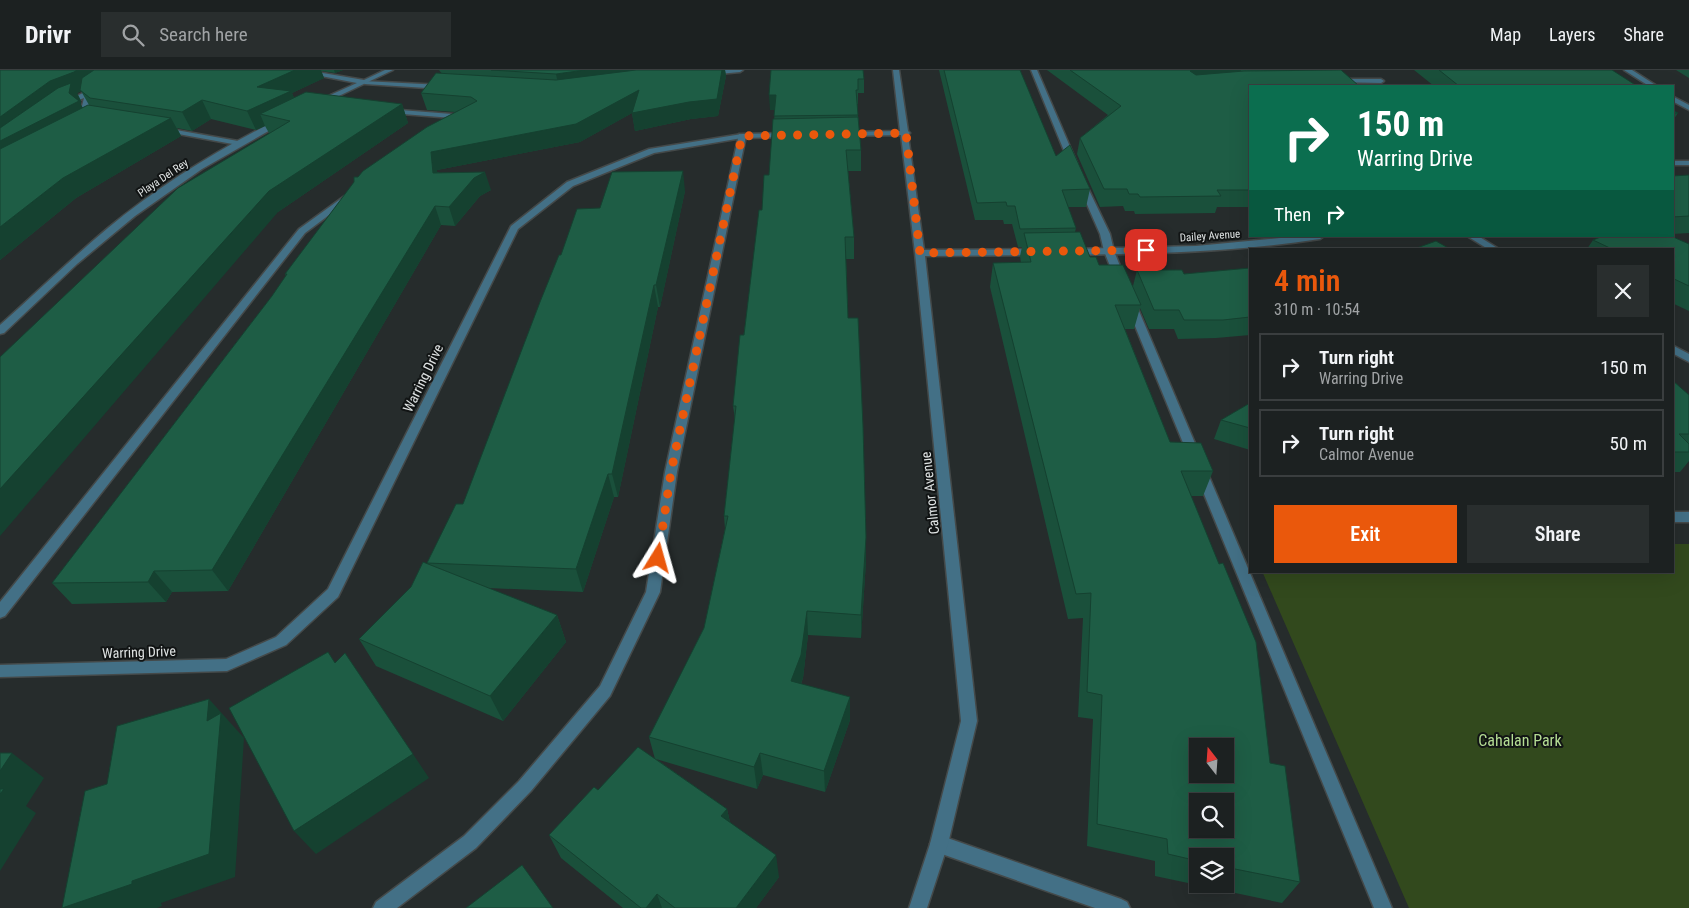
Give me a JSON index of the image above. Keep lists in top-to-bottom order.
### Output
{
  "streets": {
    "street": [
      "Playa Del Rey",
      "Dailey Avenue",
      "Warring Drive",
      "Calmor Avenue"
    ]
  },
  "crossings": [
    ["Dailey Avenue", "Calmor Avenue"]
  ],
  "parks": ["Cahalan Park"],
  "north": "top",
  "page": {
    "header": "Drivr",
    "search": "Search here",
    "nav": ["Map", "Layers", "Share"],
    "turn": ["150 m", "Warring Drive"],
    "then": "Then",
    "heading": ["4 min", "310 m · 10:54"],
    "list": [
      {
        "name": "Turn right",
        "note": "Warring Drive",
        "value": "150 m"
      },
      {
        "name": "Turn right",
        "note": "Calmor Avenue",
        "value": "50 m"
      }
    ],
    "buttons": ["Exit", "Share"]
  }
}
